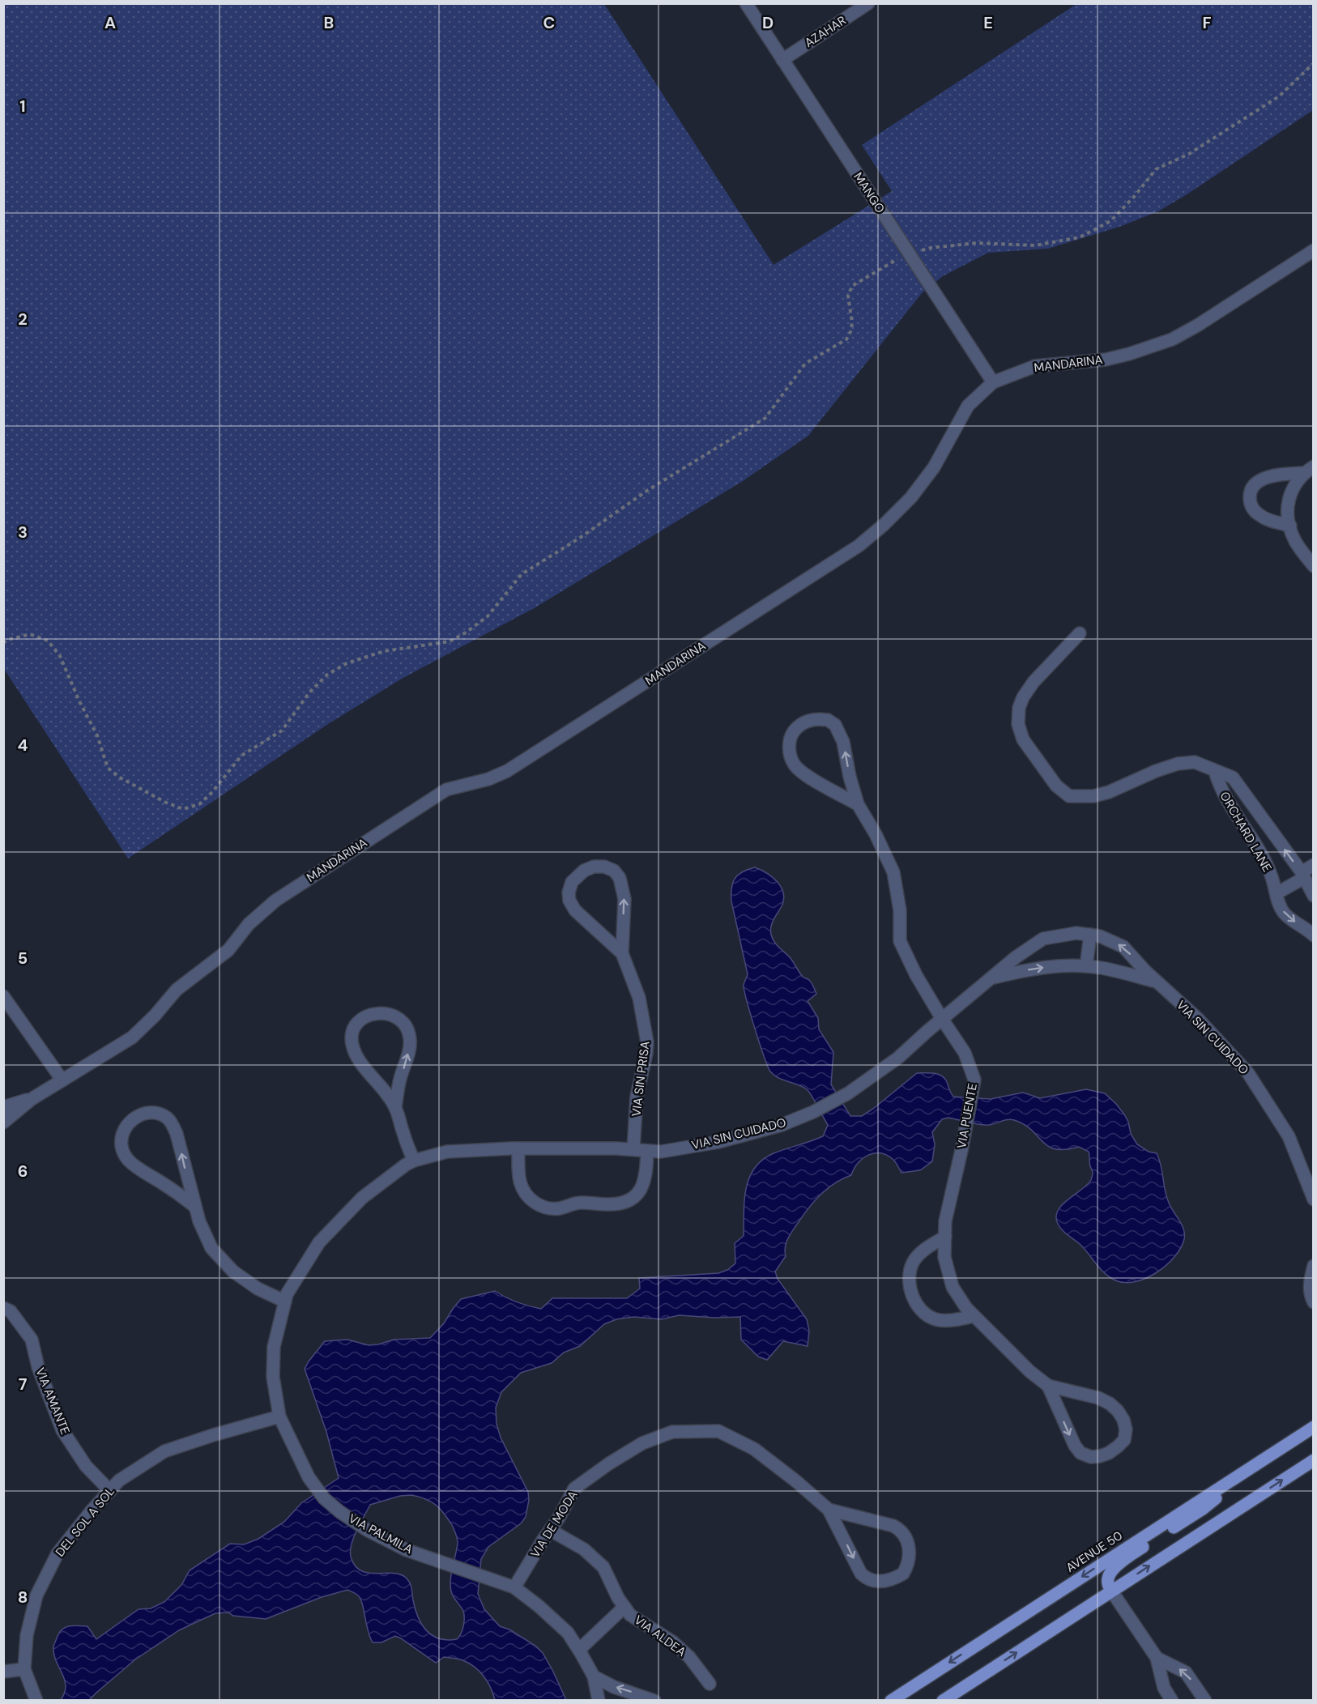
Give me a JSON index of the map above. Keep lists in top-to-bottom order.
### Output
{
  "streets": {
    "main road": ["AVENUE 50"],
    "street": [
      "AZAHAR",
      "MANGO",
      "MANDARINA",
      "ORCHARD LANE",
      "VIA SIN CUIDADO",
      "VIA SIN PRISA",
      "VIA PUENTE",
      "VIA AMANTE",
      "DEL SOL A SOL",
      "VIA DE MODA",
      "VIA PALMILA",
      "VIA ALDEA"
    ]
  },
  "crossings": [
    ["AZAHAR", "MANGO"],
    ["MANGO", "MANDARINA"],
    ["VIA SIN CUIDADO", "VIA SIN PRISA"],
    ["VIA SIN CUIDADO", "VIA PUENTE"],
    ["VIA SIN CUIDADO", "VIA PALMILA"],
    ["VIA AMANTE", "DEL SOL A SOL"],
    ["DEL SOL A SOL", "VIA PALMILA"],
    ["VIA DE MODA", "VIA PALMILA"],
    ["VIA DE MODA", "VIA ALDEA"]
  ],
  "grid": {
    "columns": [
      "A",
      "B",
      "C",
      "D",
      "E",
      "F"
    ],
    "rows": [
      "1",
      "2",
      "3",
      "4",
      "5",
      "6",
      "7",
      "8"
    ]
  }
}
